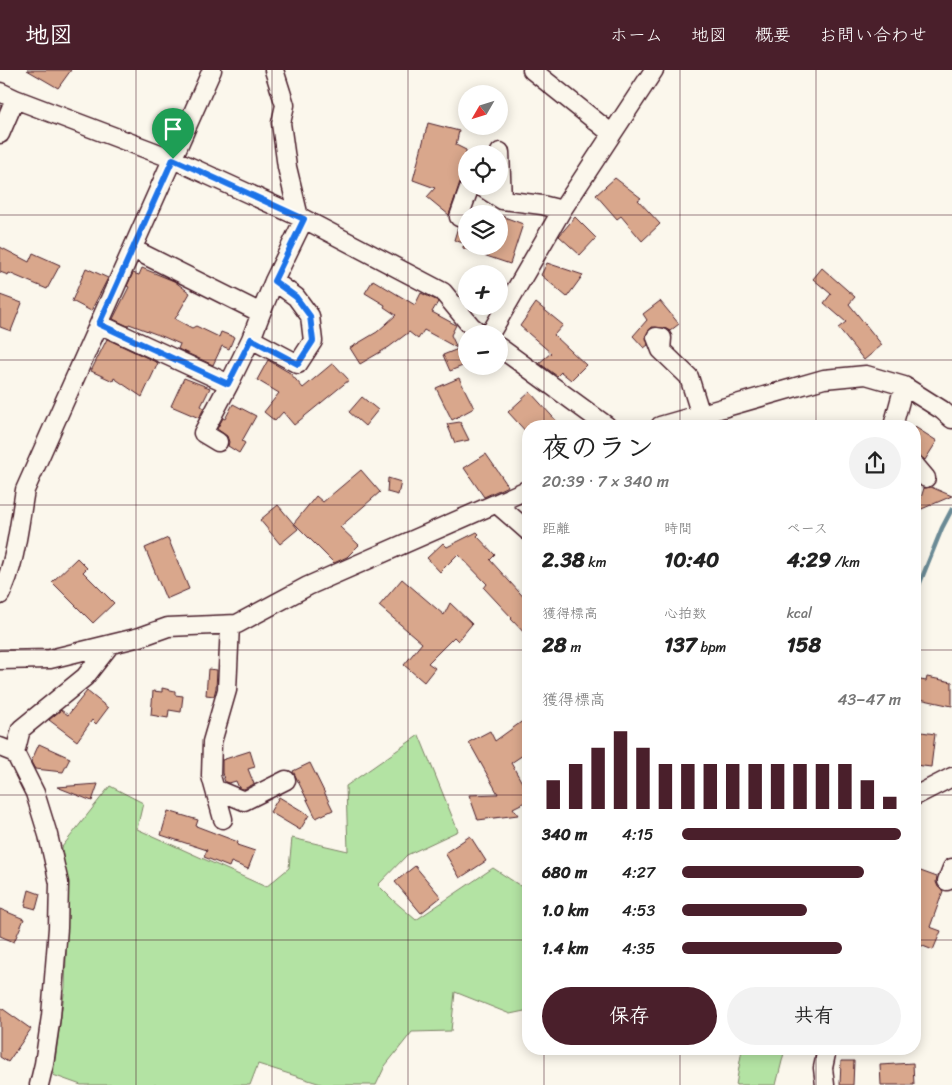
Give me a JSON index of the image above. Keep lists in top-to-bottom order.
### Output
{
  "north": "bottom left",
  "page": {
    "header": "地図",
    "nav": [
      "ホーム",
      "地図",
      "概要",
      "お問い合わせ"
    ],
    "map_buttons": ["+", "−"],
    "heading": ["夜のラン", "20:39 · 7 × 340 m"],
    "stats": [
      ["距離", "2.38 km"],
      ["時間", "10:40"],
      ["ペース", "4:29 /km"],
      ["獲得標高", "28 m"],
      ["心拍数", "137 bpm"],
      ["kcal", "158"]
    ],
    "chart": ["獲得標高", "43–47 m"],
    "list": [
      {
        "name": "340 m",
        "note": "4:15"
      },
      {
        "name": "680 m",
        "note": "4:27"
      },
      {
        "name": "1.0 km",
        "note": "4:53"
      },
      {
        "name": "1.4 km",
        "note": "4:35"
      }
    ],
    "buttons": ["保存", "共有"]
  }
}
